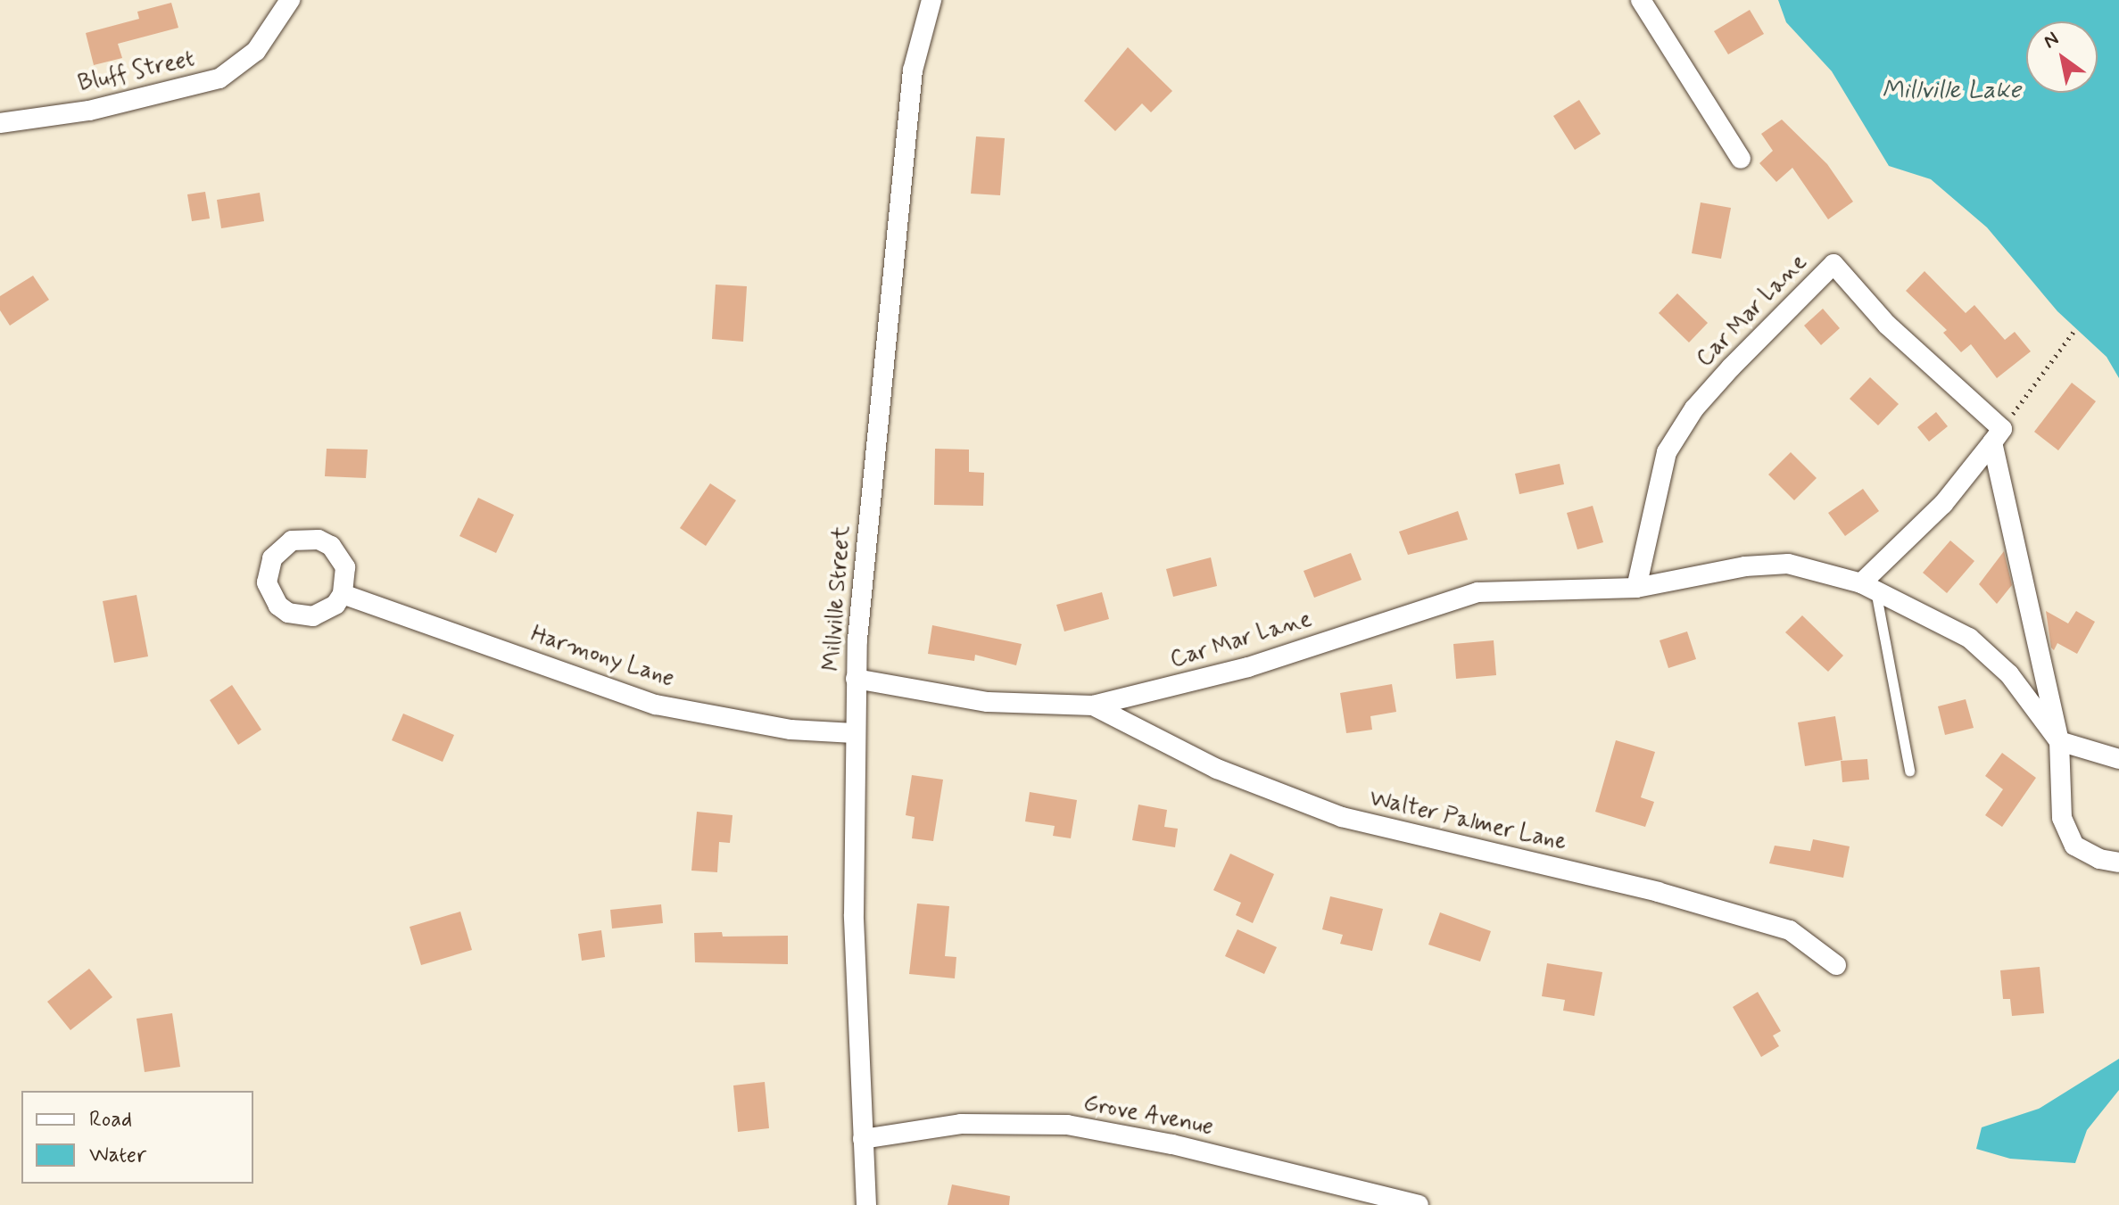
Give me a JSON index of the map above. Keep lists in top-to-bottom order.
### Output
{
  "streets": {
    "street": [
      "Bluff Street",
      "Car Mar Lane",
      "Millville Street",
      "Harmony Lane",
      "Walter Palmer Lane",
      "Grove Avenue"
    ]
  },
  "crossings": [
    ["Car Mar Lane", "Millville Street"],
    ["Car Mar Lane", "Walter Palmer Lane"],
    ["Millville Street", "Harmony Lane"],
    ["Millville Street", "Grove Avenue"]
  ],
  "water": ["Millville Lake"],
  "legend": ["Road", "Water"],
  "north": "top left"
}
